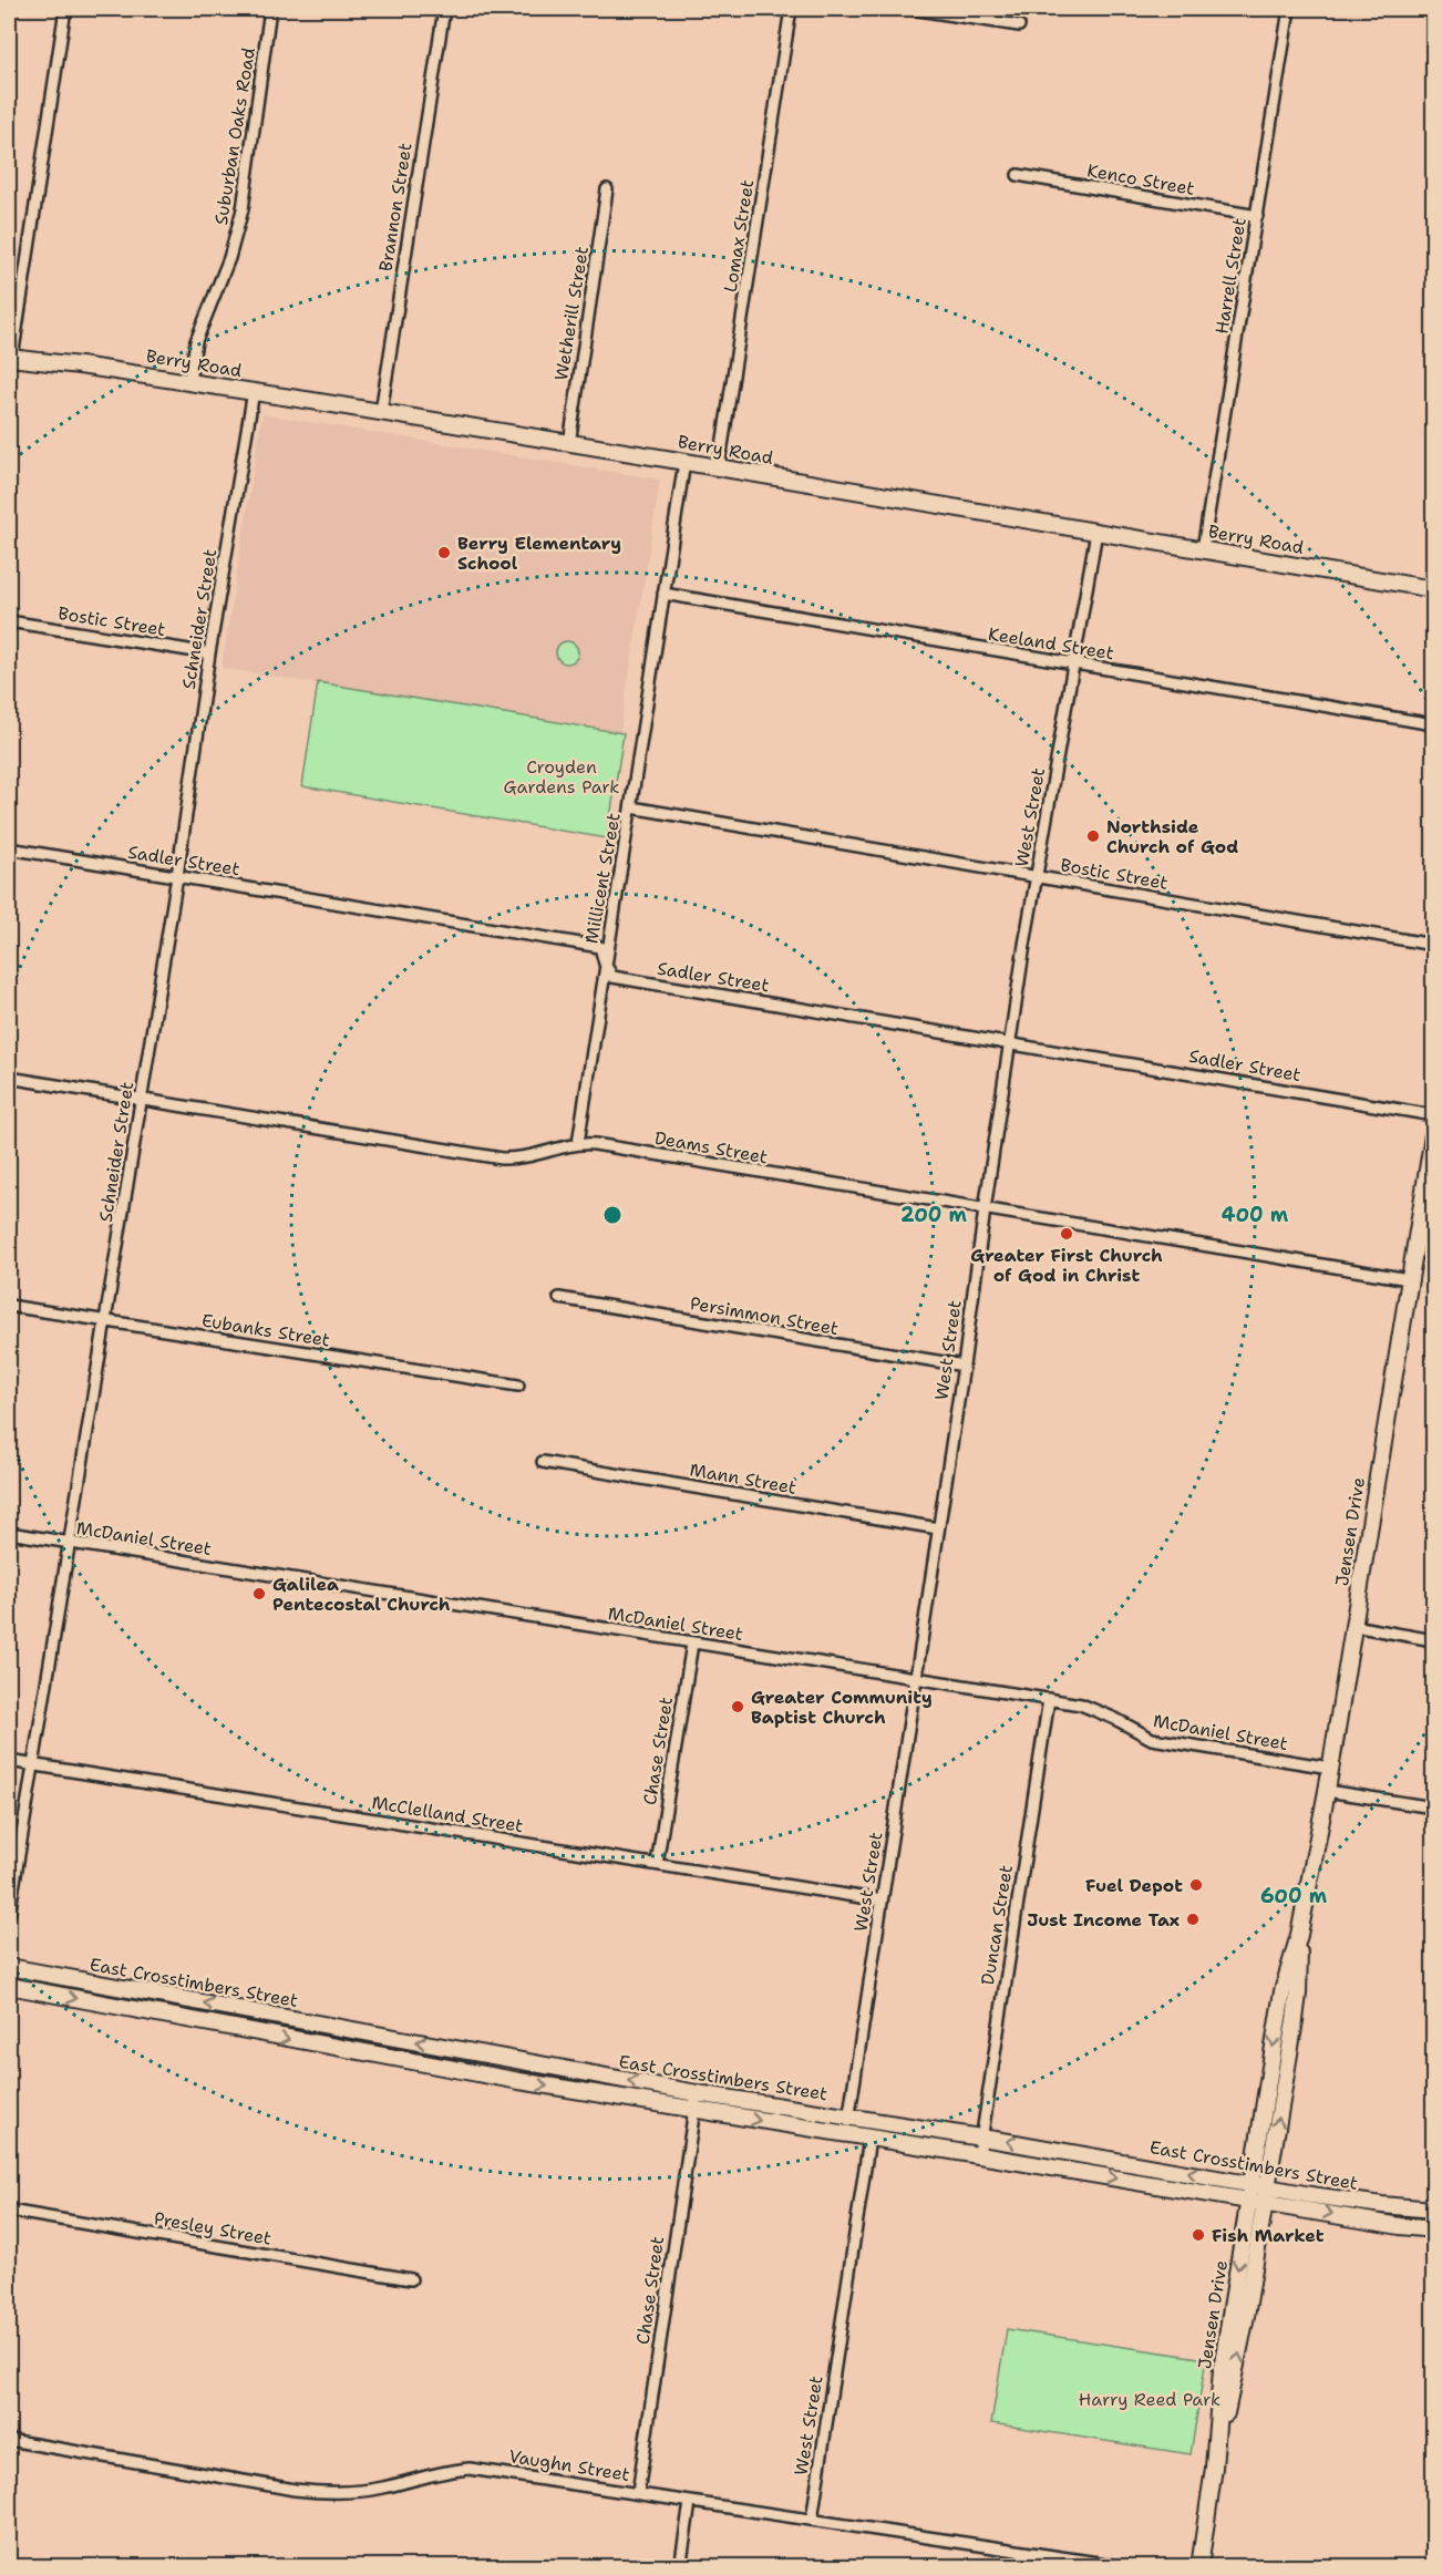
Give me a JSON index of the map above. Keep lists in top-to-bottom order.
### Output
{
  "streets": {
    "main road": ["Berry Road", "Jensen Drive", "East Crosstimbers Street"],
    "street": [
      "Suburban Oaks Road",
      "Kenco Street",
      "Brannon Street",
      "Lomax Street",
      "Harrell Street",
      "Wetherill Street",
      "Schneider Street",
      "Bostic Street",
      "Keeland Street",
      "West Street",
      "Sadler Street",
      "Millicent Street",
      "Deams Street",
      "Persimmon Street",
      "Eubanks Street",
      "Mann Street",
      "McDaniel Street",
      "Chase Street",
      "McClelland Street",
      "Duncan Street",
      "Presley Street",
      "Vaughn Street"
    ]
  },
  "crossings": [
    ["Suburban Oaks Road", "Berry Road"],
    ["Kenco Street", "Harrell Street"],
    ["Brannon Street", "Berry Road"],
    ["Lomax Street", "Berry Road"],
    ["Harrell Street", "Berry Road"],
    ["Wetherill Street", "Berry Road"],
    ["Berry Road", "Schneider Street"],
    ["Berry Road", "West Street"],
    ["Berry Road", "Millicent Street"],
    ["Schneider Street", "Bostic Street"],
    ["Schneider Street", "Sadler Street"],
    ["Schneider Street", "Deams Street"],
    ["Schneider Street", "Eubanks Street"],
    ["Schneider Street", "McDaniel Street"],
    ["Schneider Street", "McClelland Street"],
    ["Bostic Street", "West Street"],
    ["Bostic Street", "Millicent Street"],
    ["Keeland Street", "West Street"],
    ["Keeland Street", "Millicent Street"],
    ["West Street", "Sadler Street"],
    ["West Street", "Deams Street"],
    ["West Street", "Persimmon Street"],
    ["West Street", "Mann Street"],
    ["West Street", "McDaniel Street"],
    ["West Street", "McClelland Street"],
    ["West Street", "East Crosstimbers Street"],
    ["West Street", "Vaughn Street"],
    ["Sadler Street", "Millicent Street"],
    ["Millicent Street", "Deams Street"],
    ["Deams Street", "Jensen Drive"],
    ["Jensen Drive", "McDaniel Street"],
    ["Jensen Drive", "East Crosstimbers Street"],
    ["McDaniel Street", "Chase Street"],
    ["McDaniel Street", "Duncan Street"],
    ["Chase Street", "McClelland Street"],
    ["Chase Street", "East Crosstimbers Street"],
    ["Chase Street", "Vaughn Street"],
    ["Duncan Street", "East Crosstimbers Street"]
  ],
  "parks": ["Croyden Gardens Park", "Harry Reed Park"],
  "places": [
    "Berry Elementary School",
    "Northside Church of God",
    "Greater First Church of God in Christ",
    "Galilea Pentecostal Church",
    "Greater Community Baptist Church",
    "Fuel Depot",
    "Just Income Tax",
    "Fish Market"
  ],
  "rings": ["200 m", "400 m", "600 m"]
}
